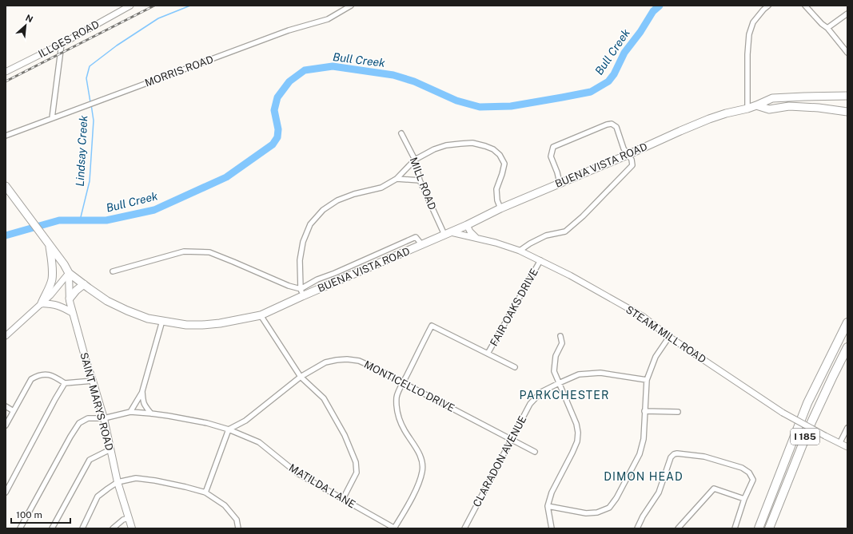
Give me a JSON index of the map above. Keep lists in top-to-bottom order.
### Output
{
  "streets": {
    "highway": ["I 185"],
    "main road": ["BUENA VISTA ROAD", "SAINT MARYS ROAD"],
    "street": [
      "ILLGES ROAD",
      "MORRIS ROAD",
      "MILL ROAD",
      "FAIR OAKS DRIVE",
      "STEAM MILL ROAD",
      "MONTICELLO DRIVE",
      "CLARADON AVENUE",
      "MATILDA LANE"
    ]
  },
  "crossings": [
    ["BUENA VISTA ROAD", "MILL ROAD"],
    ["BUENA VISTA ROAD", "STEAM MILL ROAD"],
    ["BUENA VISTA ROAD", "SAINT MARYS ROAD"],
    ["MILL ROAD", "STEAM MILL ROAD"],
    ["FAIR OAKS DRIVE", "STEAM MILL ROAD"],
    ["MONTICELLO DRIVE", "CLARADON AVENUE"],
    ["MONTICELLO DRIVE", "MATILDA LANE"],
    ["SAINT MARYS ROAD", "MATILDA LANE"]
  ],
  "districts": ["PARKCHESTER", "DIMON HEAD"],
  "water": ["Bull Creek", "Lindsay Creek"],
  "scale_bar": "100 m",
  "north": "top right"
}
